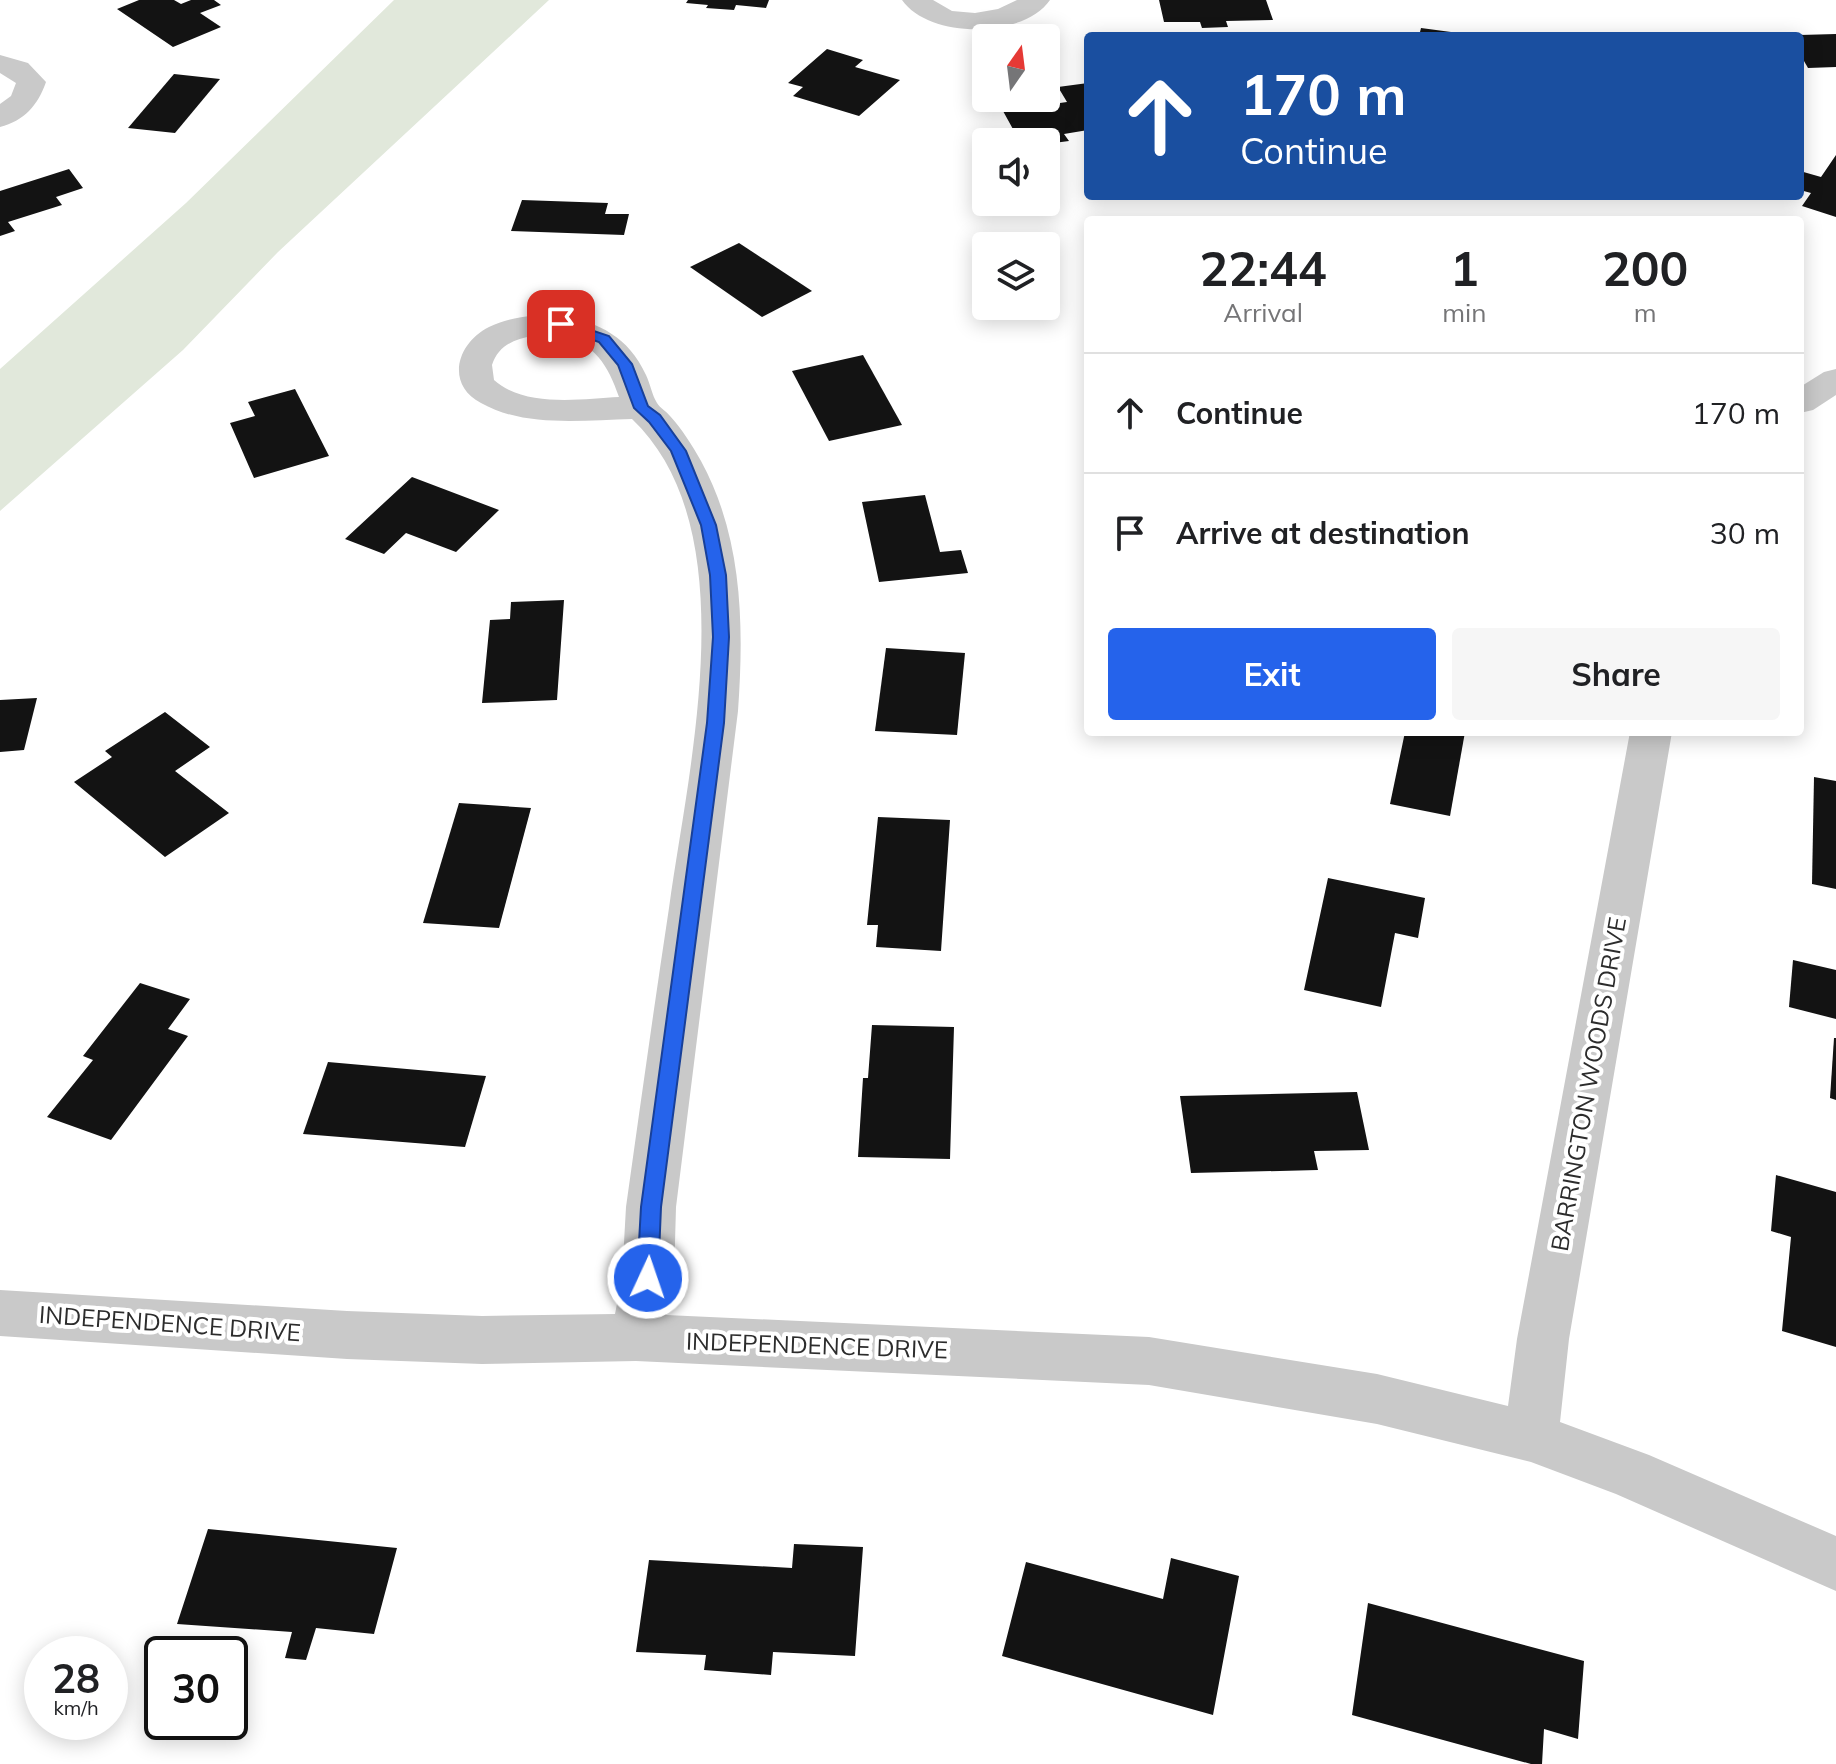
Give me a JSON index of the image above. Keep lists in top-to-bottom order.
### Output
{
  "streets": {
    "street": ["BARRINGTON WOODS DRIVE", "INDEPENDENCE DRIVE"]
  },
  "crossings": [
    ["BARRINGTON WOODS DRIVE", "INDEPENDENCE DRIVE"]
  ],
  "north": "top",
  "page": {
    "turn": ["170 m", "Continue"],
    "eta": [
      "22:44",
      "Arrival",
      "1",
      "min",
      "200",
      "m"
    ],
    "list": [
      {
        "name": "Continue",
        "value": "170 m"
      },
      {
        "name": "Arrive at destination",
        "value": "30 m"
      }
    ],
    "buttons": ["Exit", "Share"],
    "speed": "28 km/h",
    "limit": "30"
  }
}
